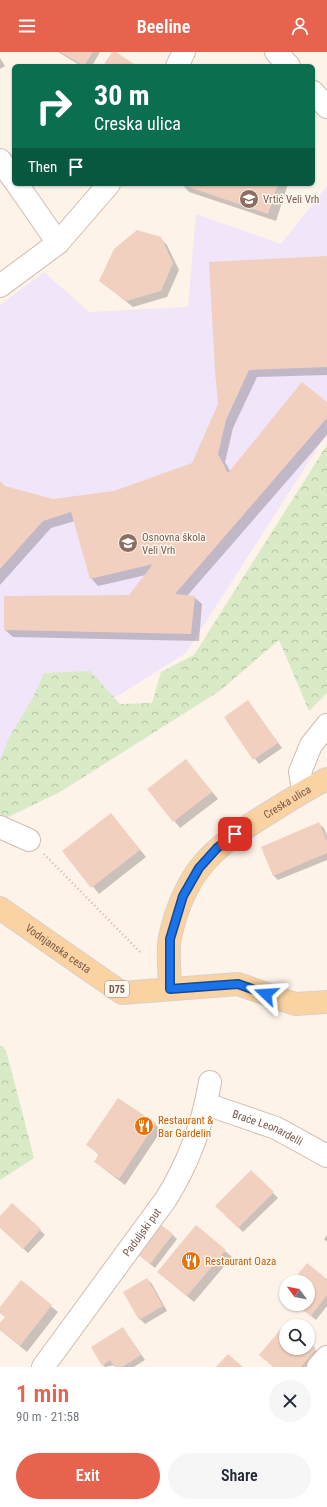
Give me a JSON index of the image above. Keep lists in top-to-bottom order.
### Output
{
  "streets": {
    "main road": ["Creska ulica", "Vodnjanska cesta", "D75"],
    "street": ["Braće Leonardelli", "Paduljski put"]
  },
  "crossings": [
    ["Creska ulica", "Vodnjanska cesta"],
    ["Braće Leonardelli", "Paduljski put"]
  ],
  "places": {
    "school or university": ["Vrtić Veli Vrh", "Osnovna škola Veli Vrh"],
    "restaurant": ["Restaurant & Bar Gardelin", "Restaurant Oaza"]
  },
  "north": "top left",
  "page": {
    "header": "Beeline",
    "turn": ["30 m", "Creska ulica"],
    "then": "Then",
    "heading": ["1 min", "90 m · 21:58"],
    "buttons": ["Exit", "Share"]
  }
}
